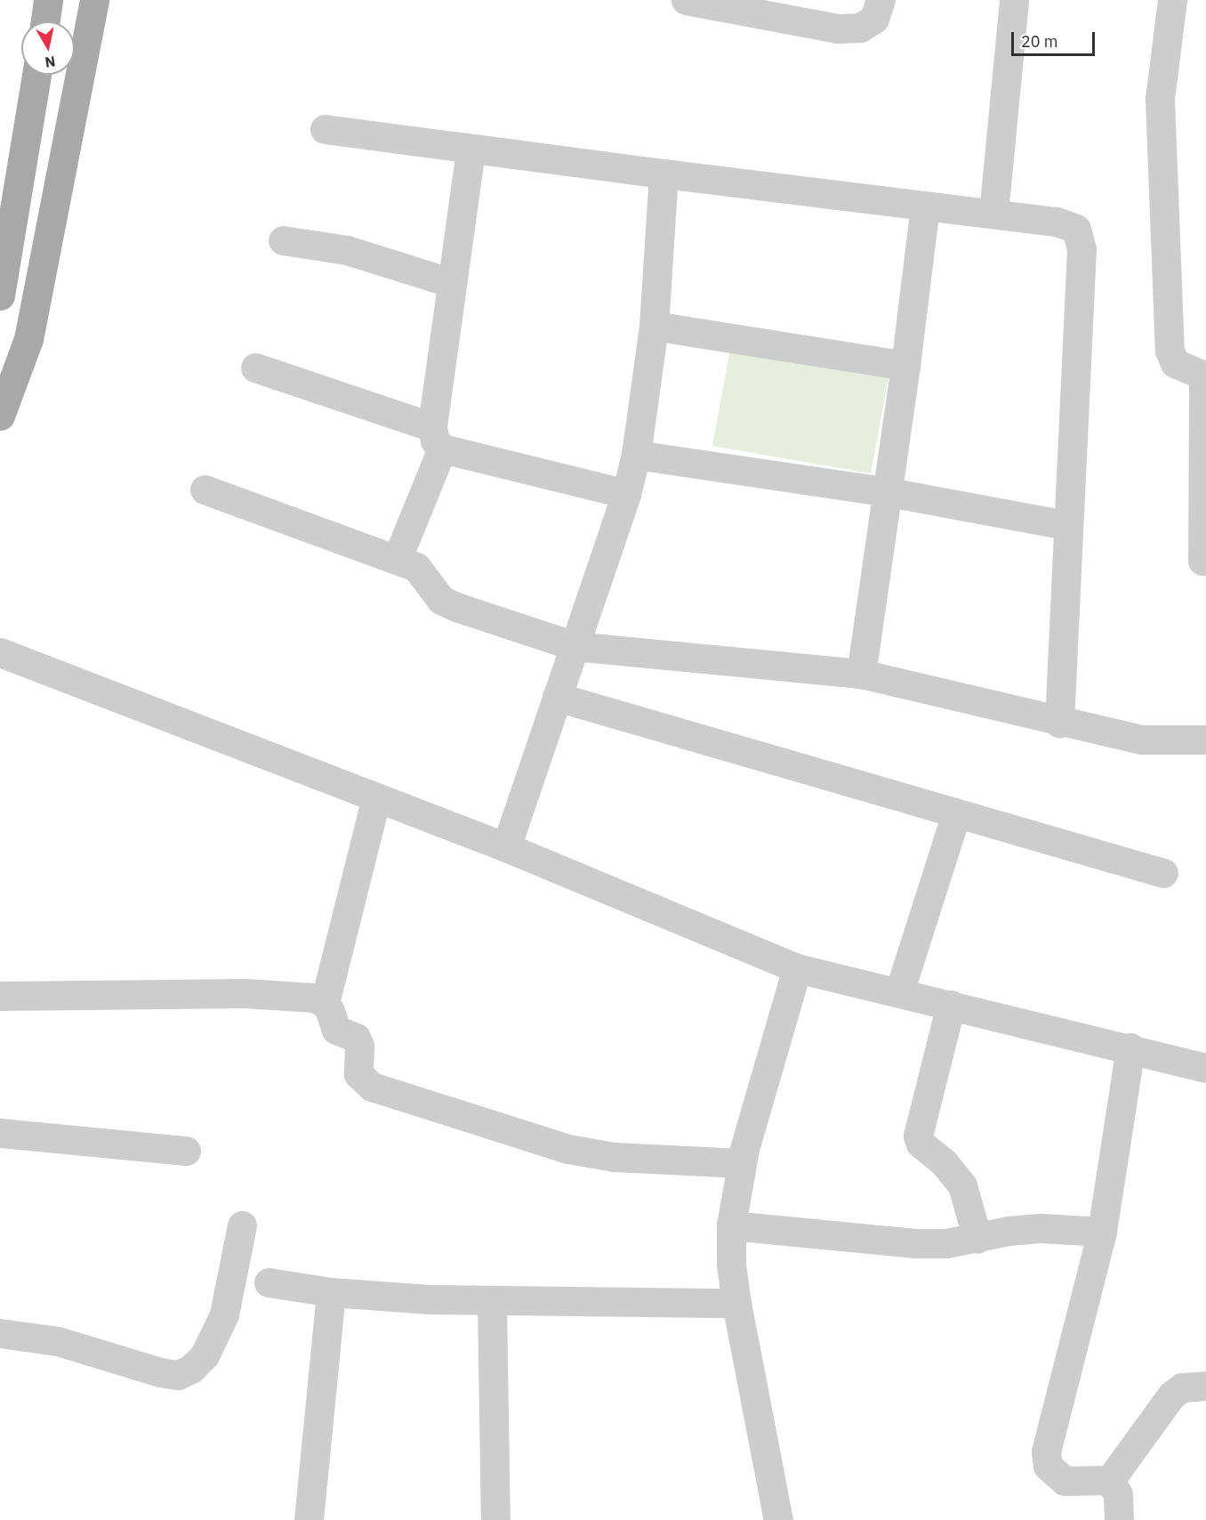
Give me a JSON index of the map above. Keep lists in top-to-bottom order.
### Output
{
  "scale_bar": "20 m",
  "north": "bottom"
}
